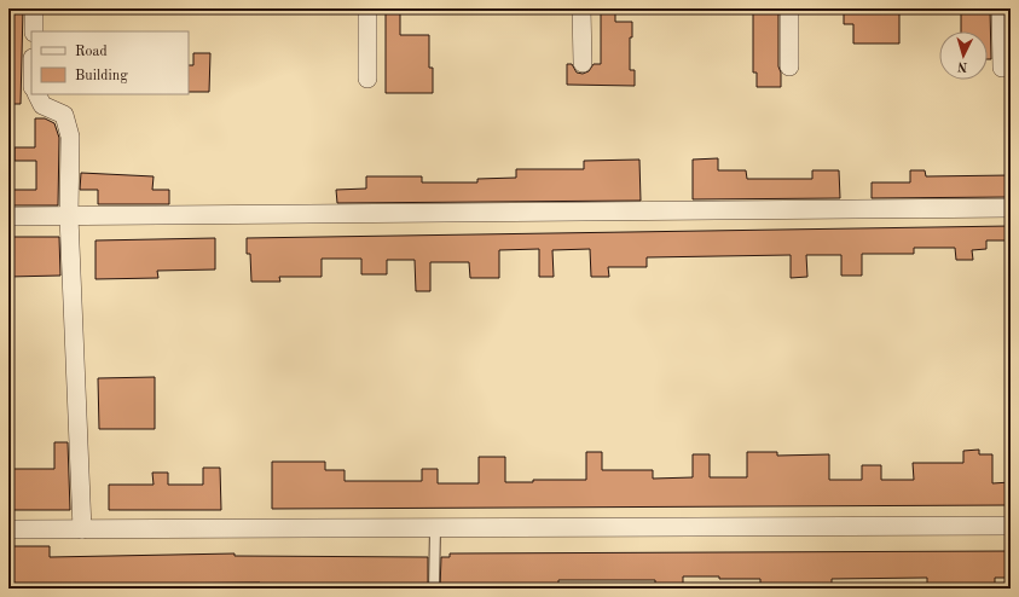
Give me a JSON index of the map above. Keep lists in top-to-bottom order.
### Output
{
  "legend": ["Road", "Building"],
  "north": "bottom"
}
